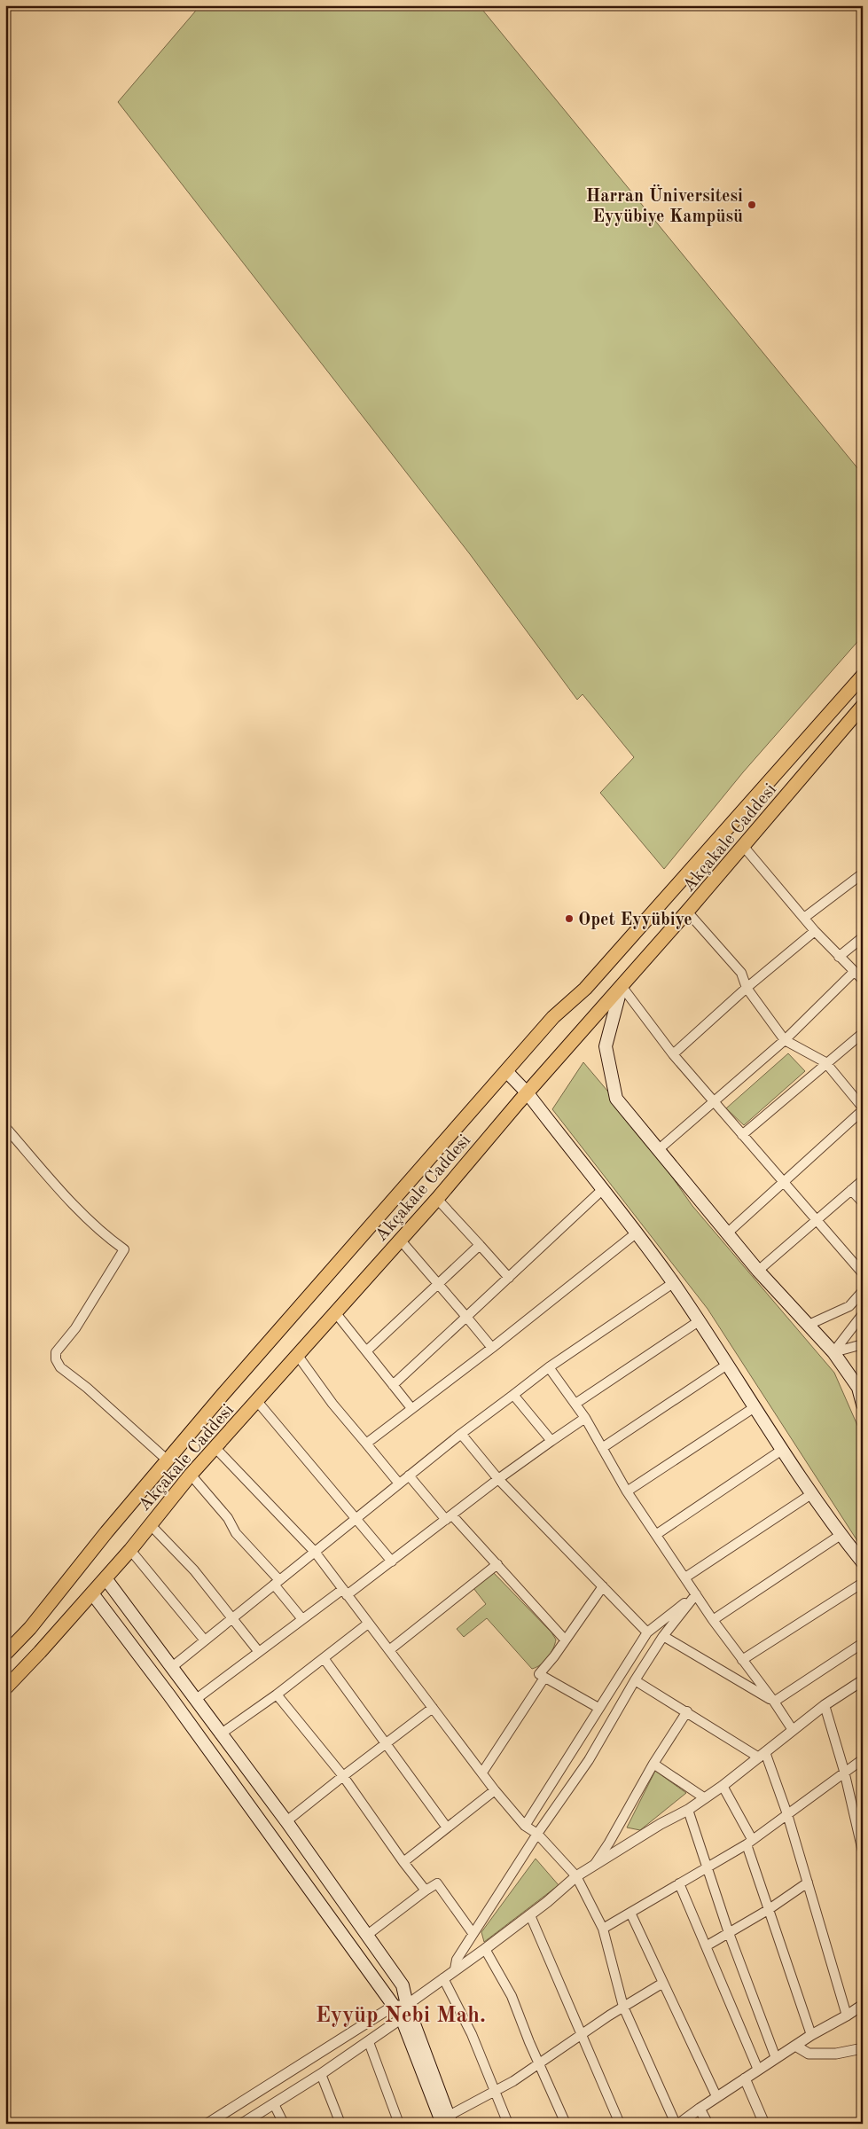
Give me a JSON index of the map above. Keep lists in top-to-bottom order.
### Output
{
  "streets": {
    "main road": ["Akçakale Caddesi"]
  },
  "districts": ["Eyyüp Nebi Mah."],
  "places": ["Harran Üniversitesi Eyyübiye Kampüsü", "Opet Eyyübiye"]
}
